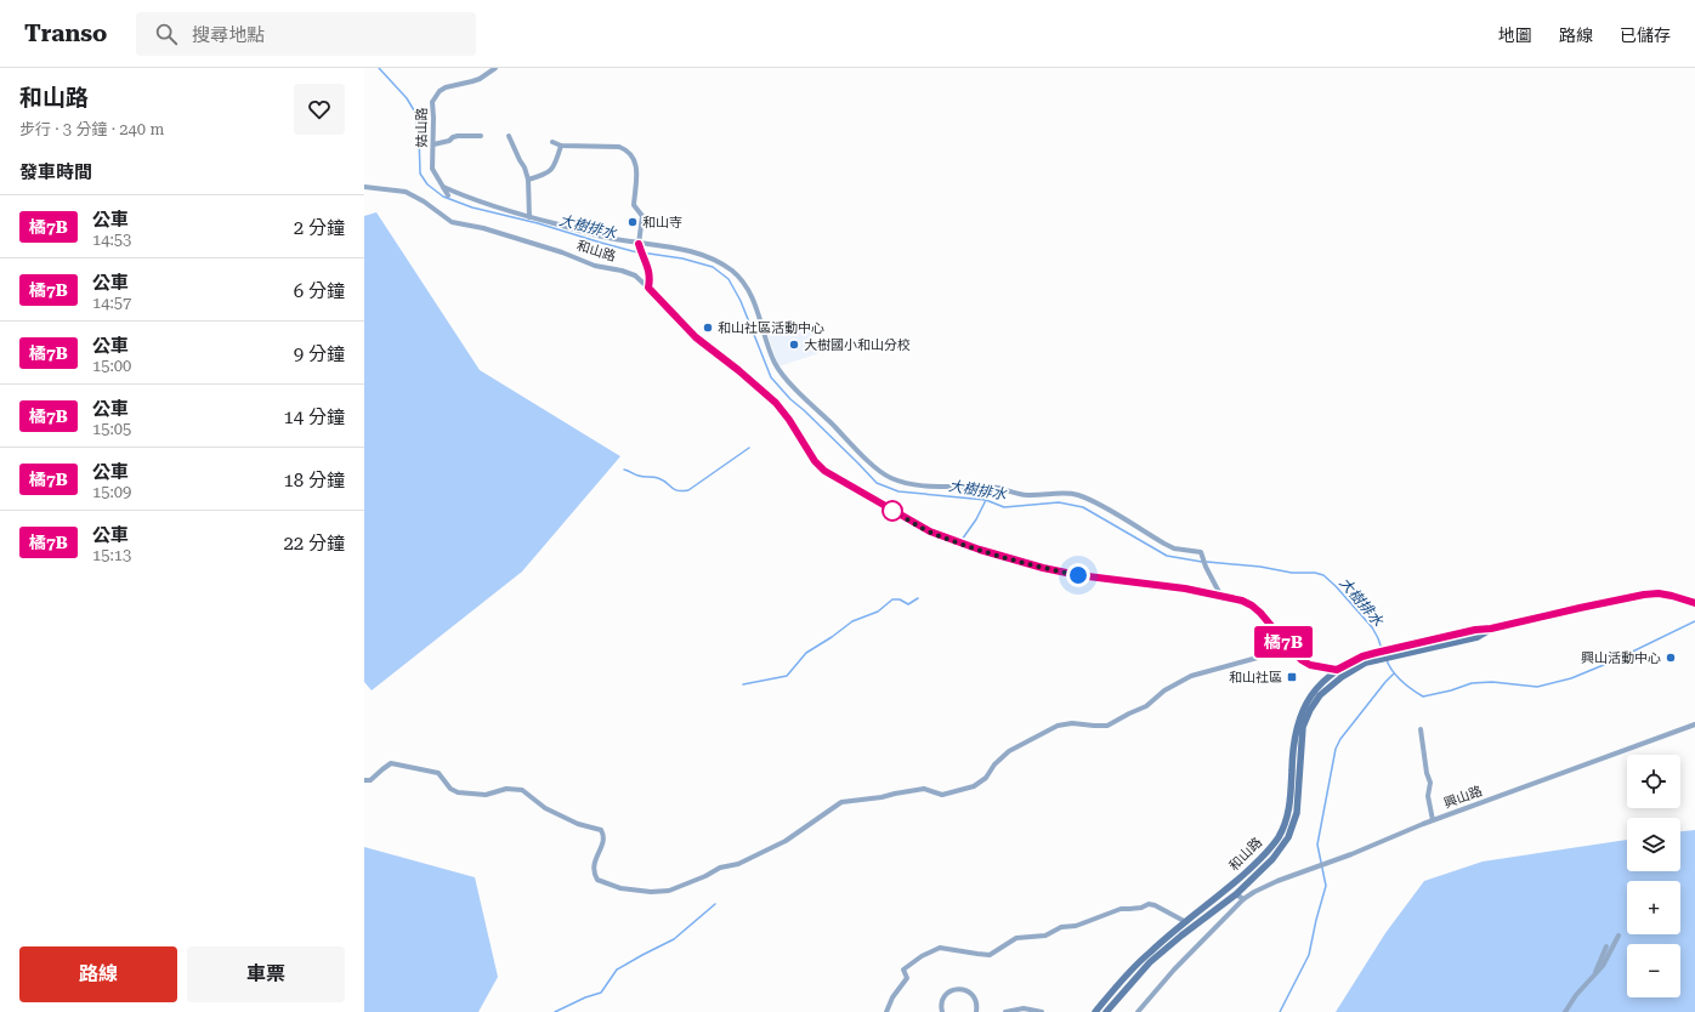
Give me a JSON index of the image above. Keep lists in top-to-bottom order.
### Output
{
  "streets": {
    "main road": ["和山路"],
    "street": ["姑山路", "興山路"]
  },
  "crossings": [
    ["姑山路", "和山路"]
  ],
  "water": ["大樹排水"],
  "places": {
    "other": [
      "和山寺",
      "和山社區活動中心",
      "大樹國小和山分校",
      "興山活動中心"
    ],
    "transit": ["和山社區"]
  },
  "lines": ["bus line 橘7B"],
  "page": {
    "header": "Transo",
    "search": "搜尋地點",
    "nav": ["地圖", "路線", "已儲存"],
    "heading": [
      ["和山路", "步行 · 3 分鐘 · 240 m"],
      "發車時間"
    ],
    "on_map": "橘7B",
    "list": [
      {
        "mark": "橘7B",
        "name": "公車",
        "note": "14:53",
        "value": "2 分鐘"
      },
      {
        "mark": "橘7B",
        "name": "公車",
        "note": "14:57",
        "value": "6 分鐘"
      },
      {
        "mark": "橘7B",
        "name": "公車",
        "note": "15:00",
        "value": "9 分鐘"
      },
      {
        "mark": "橘7B",
        "name": "公車",
        "note": "15:05",
        "value": "14 分鐘"
      },
      {
        "mark": "橘7B",
        "name": "公車",
        "note": "15:09",
        "value": "18 分鐘"
      },
      {
        "mark": "橘7B",
        "name": "公車",
        "note": "15:13",
        "value": "22 分鐘"
      }
    ],
    "map_buttons": ["+", "−"],
    "buttons": ["路線", "車票"]
  }
}
